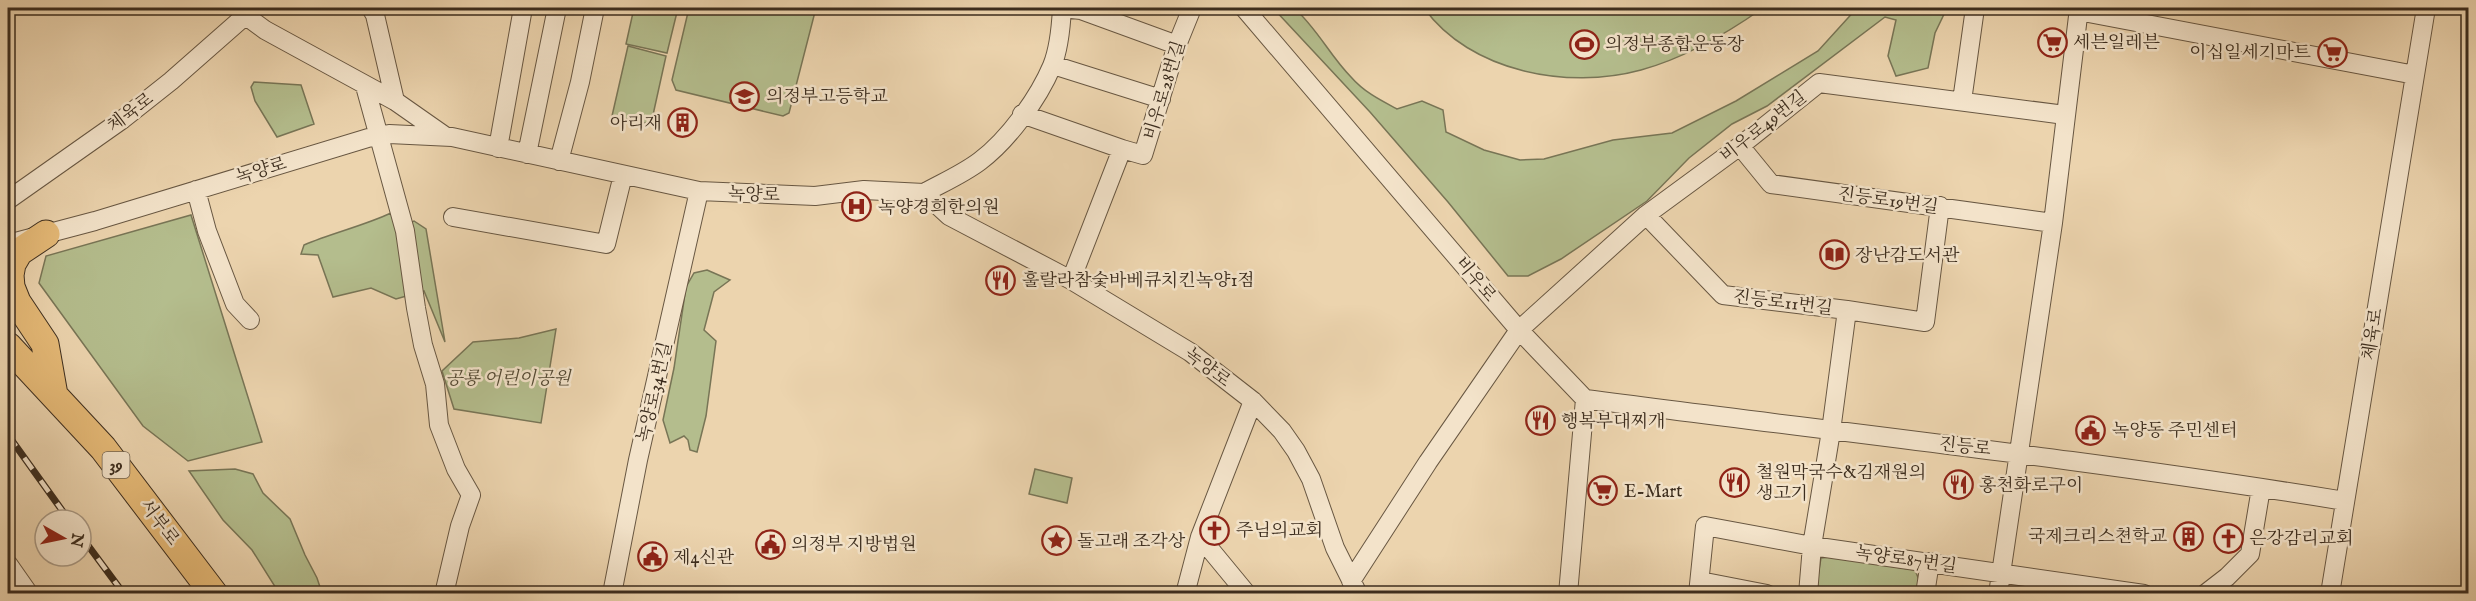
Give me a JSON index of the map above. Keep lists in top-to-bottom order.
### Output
{
  "streets": {
    "main road": ["39", "서부로"],
    "street": [
      "비우로28번길",
      "체육로",
      "비우로49번길",
      "녹양로",
      "진등로19번길",
      "비우로",
      "진등로11번길",
      "녹양로34번길",
      "진등로",
      "녹양로87번길"
    ]
  },
  "crossings": [
    ["비우로28번길", "녹양로"],
    ["체육로", "녹양로"],
    ["체육로", "진등로"],
    ["비우로49번길", "녹양로"],
    ["비우로49번길", "진등로19번길"],
    ["비우로49번길", "비우로"],
    ["비우로49번길", "진등로11번길"],
    ["녹양로", "비우로"],
    ["녹양로", "녹양로34번길"],
    ["진등로19번길", "진등로11번길"],
    ["비우로", "진등로"],
    ["진등로11번길", "진등로"]
  ],
  "parks": ["공룡 어린이공원"],
  "places": {
    "supermarket": ["세븐일레븐", "이십일세기마트", "E-Mart"],
    "sports": ["의정부종합운동장"],
    "school or university": ["의정부고등학교"],
    "building": ["아리재", "국제크리스쳔학교"],
    "hospital": ["녹양경희한의원"],
    "library": ["장난감도서관"],
    "restaurant": [
      "훌랄라참숯바베큐치킨녹양1점",
      "행복부대찌개",
      "철원막국수&김재원의 생고기",
      "홍천화로구이"
    ],
    "public building": ["녹양동 주민센터", "의정부 지방법원", "제4신관"],
    "church": ["주님의교회", "은강감리교회"],
    "place": ["돌고래 조각상"]
  },
  "north": "right"
}
